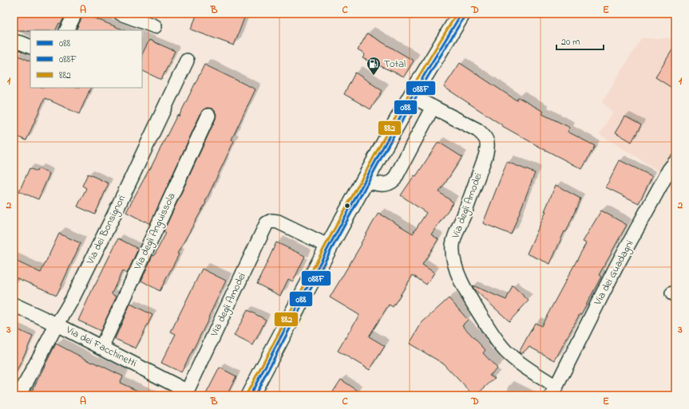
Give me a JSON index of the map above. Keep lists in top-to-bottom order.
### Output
{
  "streets": {
    "street": [
      "Via degli Amodei",
      "Via dei Bonsignori",
      "Via degli Anguissola",
      "Via dei Guadagni",
      "Via dei Facchinetti"
    ]
  },
  "crossings": [
    ["Via degli Amodei", "Via dei Guadagni"],
    ["Via degli Amodei", "Via dei Facchinetti"],
    ["Via dei Bonsignori", "Via dei Facchinetti"],
    ["Via degli Anguissola", "Via dei Facchinetti"]
  ],
  "places": {
    "fuel station": ["Total"]
  },
  "lines": ["transit line 088", "transit line 882", "transit line 088F"],
  "legend": ["088", "088F", "882"],
  "scale_bar": "20 m",
  "grid": {
    "columns": [
      "A",
      "B",
      "C",
      "D",
      "E"
    ],
    "rows": ["1", "2", "3"]
  }
}
